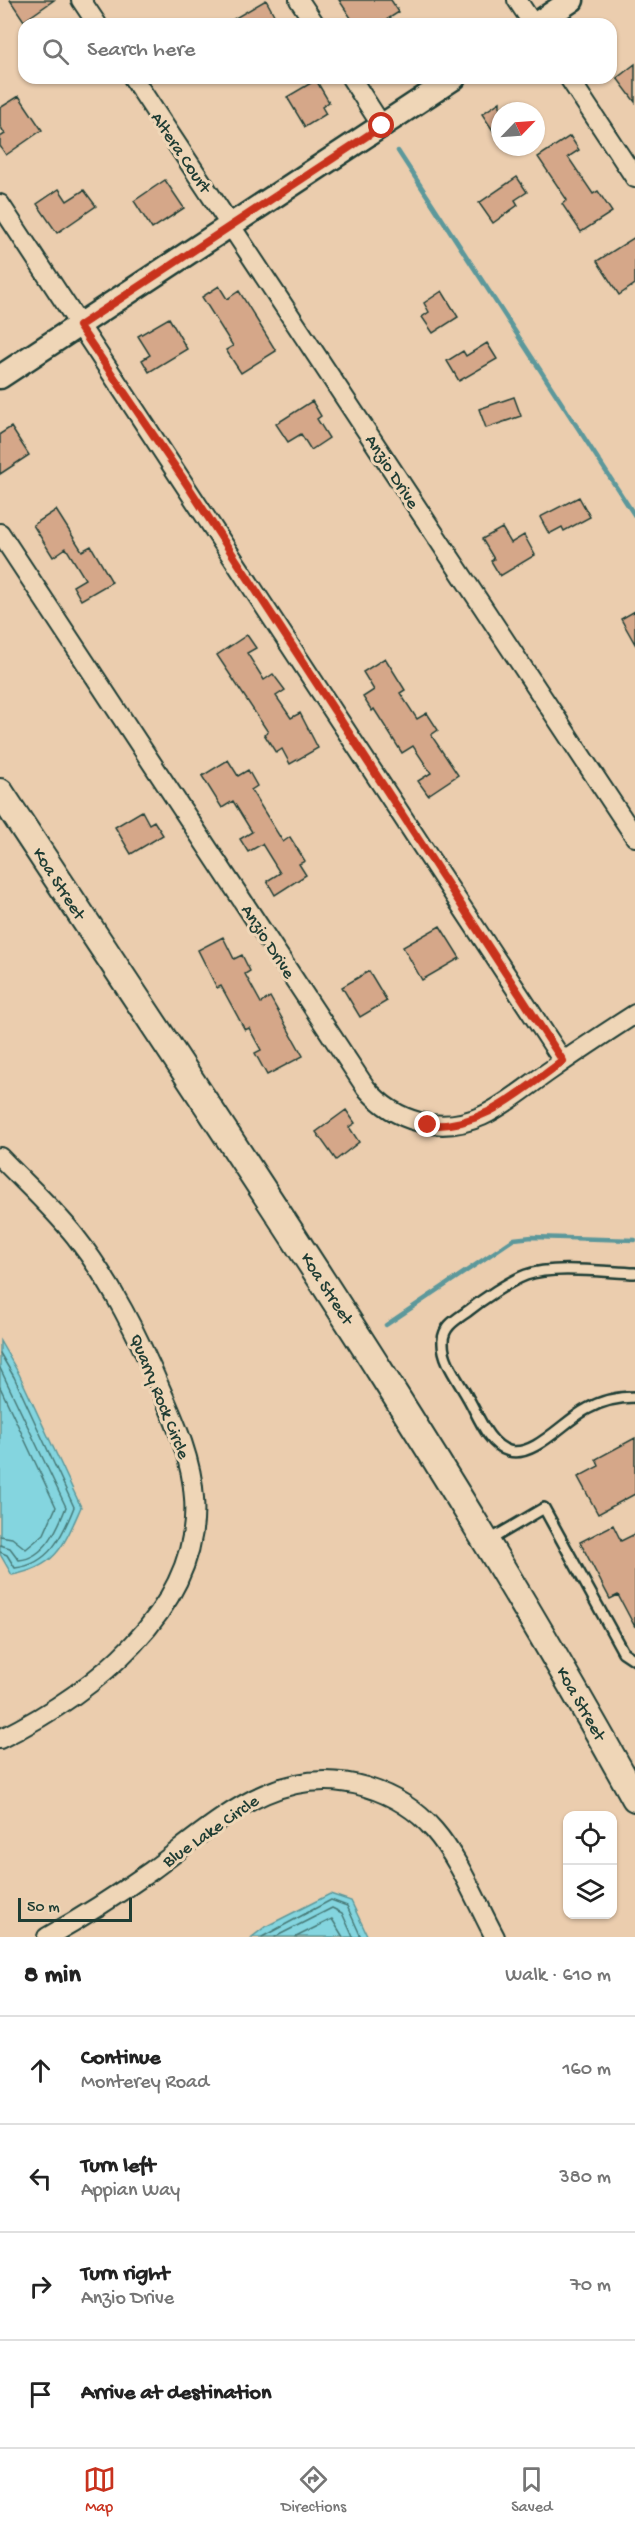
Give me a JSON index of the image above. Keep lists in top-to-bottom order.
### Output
{
  "streets": {
    "main road": ["Koa Street"],
    "street": [
      "Altera Court",
      "Anzio Drive",
      "Quarry Rock Circle",
      "Blue Lake Circle"
    ]
  },
  "crossings": [
    ["Altera Court", "Anzio Drive"]
  ],
  "scale_bar": "50 m",
  "north": "top right",
  "page": {
    "search": "Search here",
    "scale": "50 m",
    "heading": ["8 min", "Walk · 610 m"],
    "list": [
      ["Continue", "Monterey Road", "160 m"],
      ["Turn left", "Appian Way", "380 m"],
      ["Turn right", "Anzio Drive", "70 m"],
      "Arrive at destination"
    ],
    "nav": ["Map", "Directions", "Saved"]
  }
}
